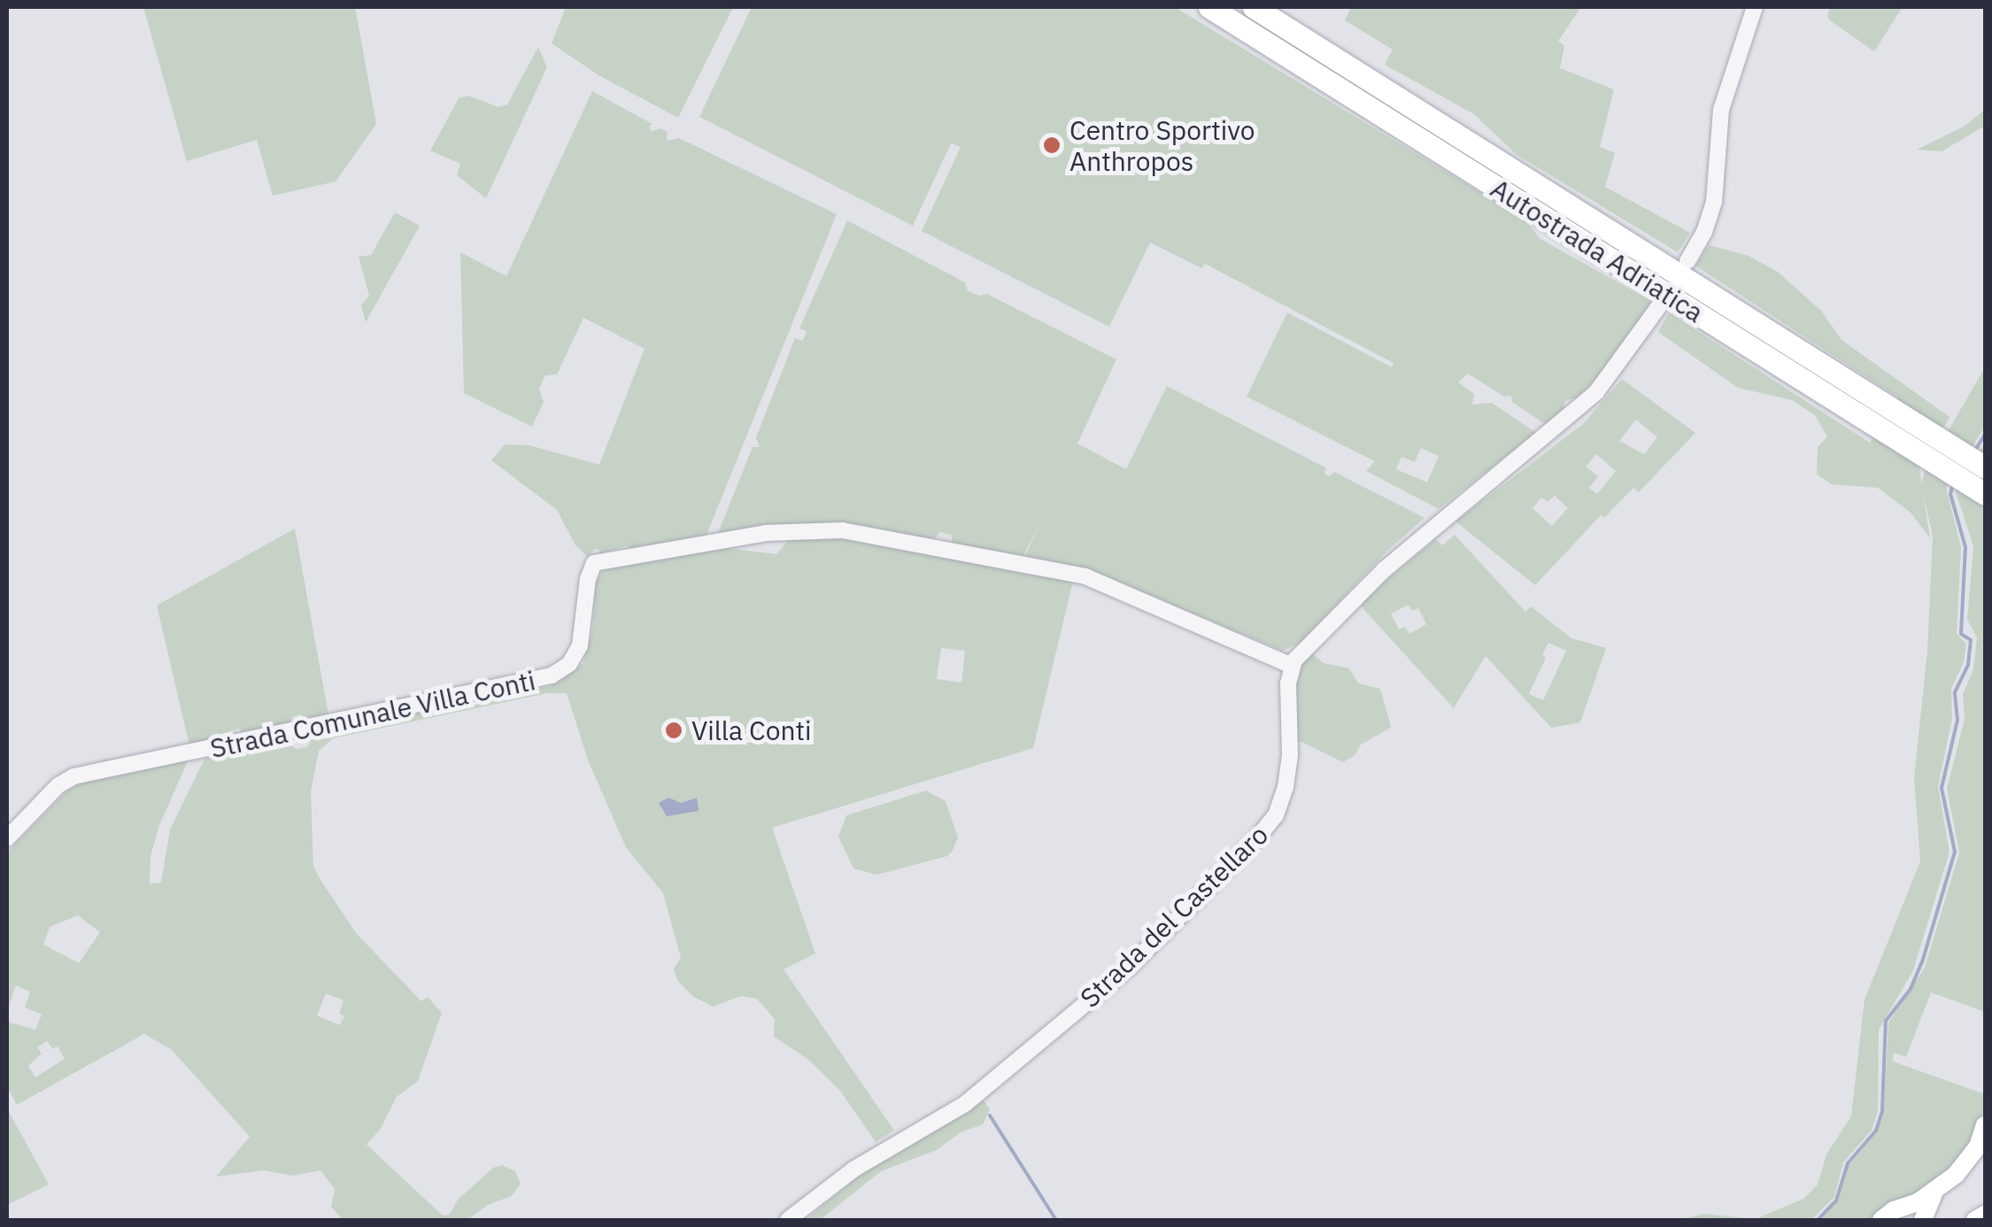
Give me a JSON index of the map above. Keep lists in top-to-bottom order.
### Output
{
  "streets": {
    "highway": ["Autostrada Adriatica"],
    "street": ["Strada Comunale Villa Conti", "Strada del Castellaro"]
  },
  "crossings": [
    ["Strada Comunale Villa Conti", "Strada del Castellaro"]
  ],
  "places": ["Centro Sportivo Anthropos", "Villa Conti"]
}
